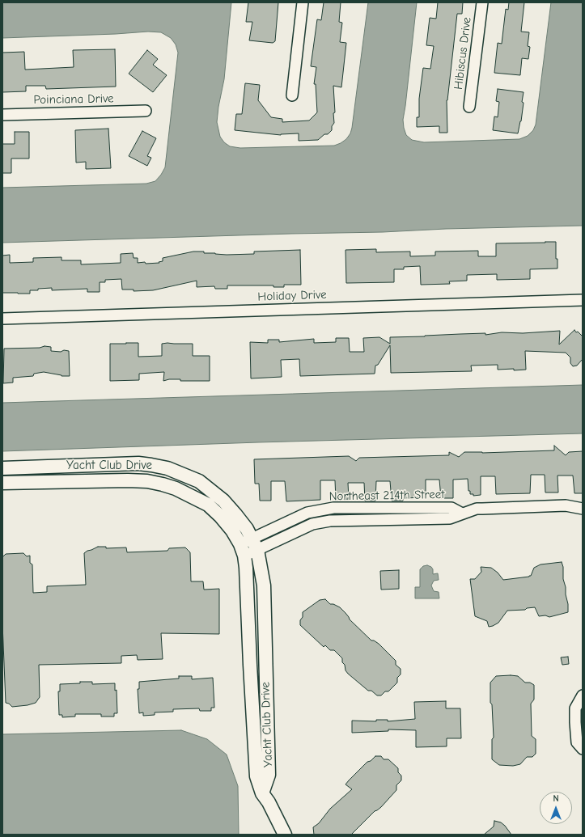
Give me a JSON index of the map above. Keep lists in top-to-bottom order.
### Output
{
  "streets": {
    "street": [
      "Hibiscus Drive",
      "Poinciana Drive",
      "Holiday Drive",
      "Yacht Club Drive",
      "Northeast 214th Street"
    ]
  },
  "crossings": [
    ["Yacht Club Drive", "Northeast 214th Street"]
  ],
  "north": "top"
}
